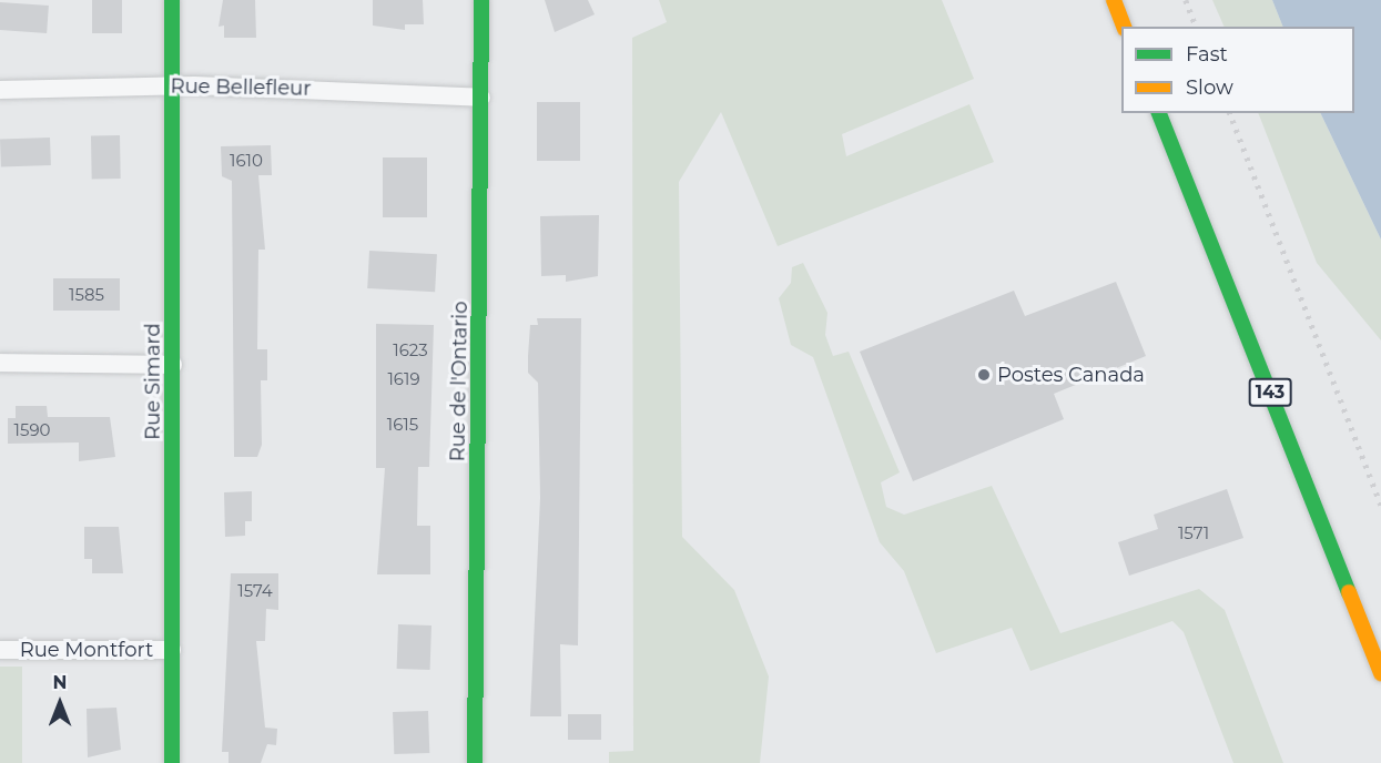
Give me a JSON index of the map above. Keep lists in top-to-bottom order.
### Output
{
  "streets": {
    "street": [
      "Rue Bellefleur",
      "Rue Simard",
      "Rue de l'Ontario",
      "143",
      "Rue Montfort"
    ]
  },
  "crossings": [
    ["Rue Bellefleur", "Rue Simard"],
    ["Rue Bellefleur", "Rue de l'Ontario"],
    ["Rue Simard", "Rue Montfort"]
  ],
  "places": ["Postes Canada"],
  "house_numbers": [
    "1610",
    "1585",
    "1623",
    "1619",
    "1615",
    "1590",
    "1571",
    "1574"
  ],
  "legend": ["Fast", "Slow"],
  "north": "top"
}
